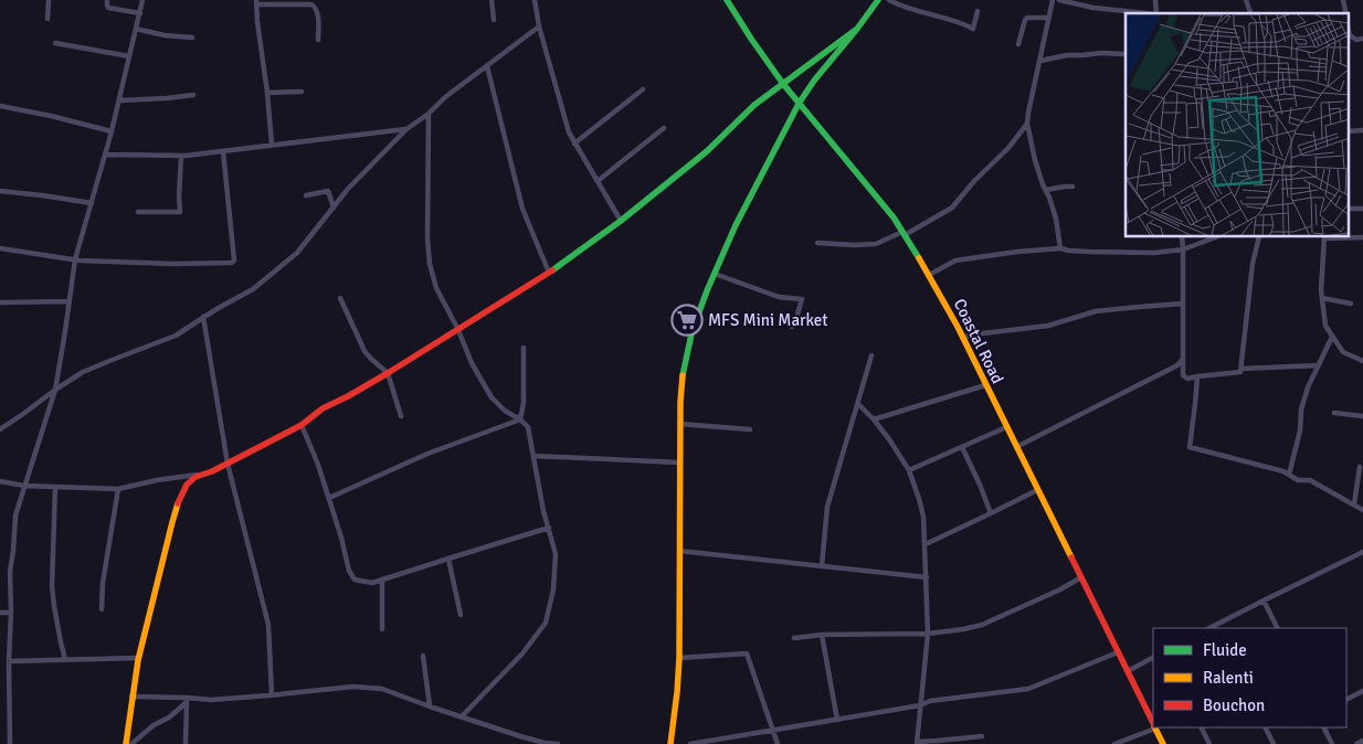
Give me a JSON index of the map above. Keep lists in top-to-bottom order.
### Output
{
  "streets": {
    "street": ["Coastal Road"]
  },
  "places": {
    "supermarket": ["MFS Mini Market"]
  },
  "legend": ["Fluide", "Ralenti", "Bouchon"]
}
